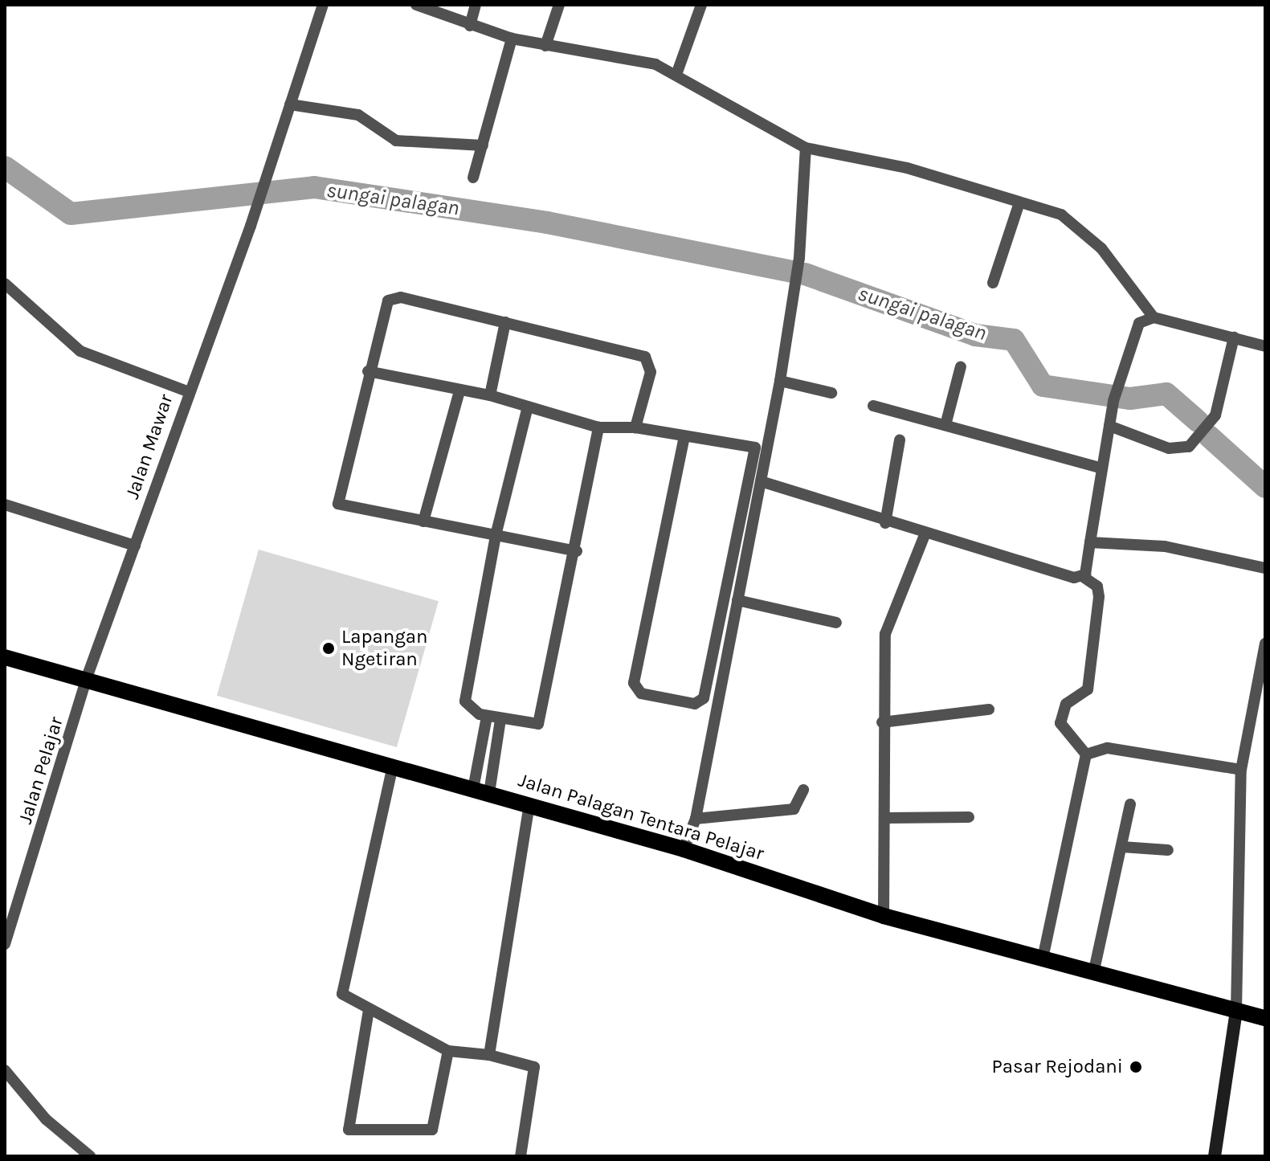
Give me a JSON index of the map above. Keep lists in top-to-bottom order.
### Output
{
  "streets": {
    "main road": ["Jalan Palagan Tentara Pelajar"],
    "street": ["Jalan Mawar", "Jalan Pelajar"]
  },
  "crossings": [
    ["Jalan Mawar", "Jalan Pelajar"],
    ["Jalan Mawar", "Jalan Palagan Tentara Pelajar"],
    ["Jalan Pelajar", "Jalan Palagan Tentara Pelajar"]
  ],
  "water": ["sungai palagan"],
  "places": ["Lapangan Ngetiran", "Pasar Rejodani"]
}
